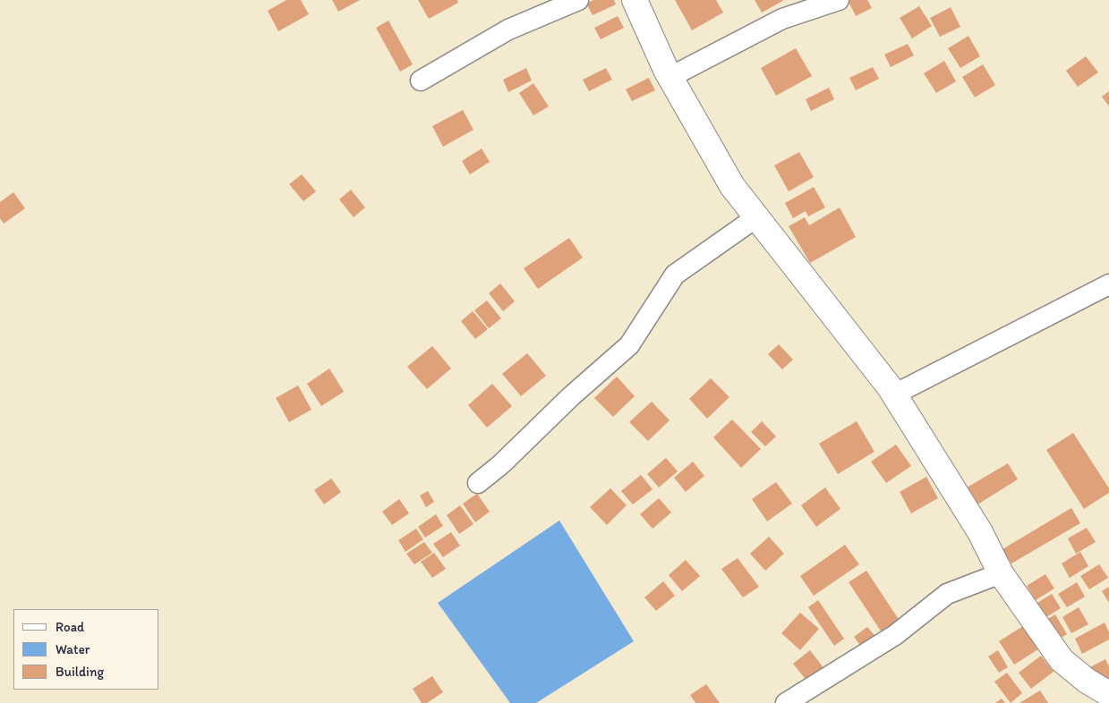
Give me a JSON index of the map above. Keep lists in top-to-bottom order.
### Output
{
  "legend": ["Road", "Water", "Building"]
}
